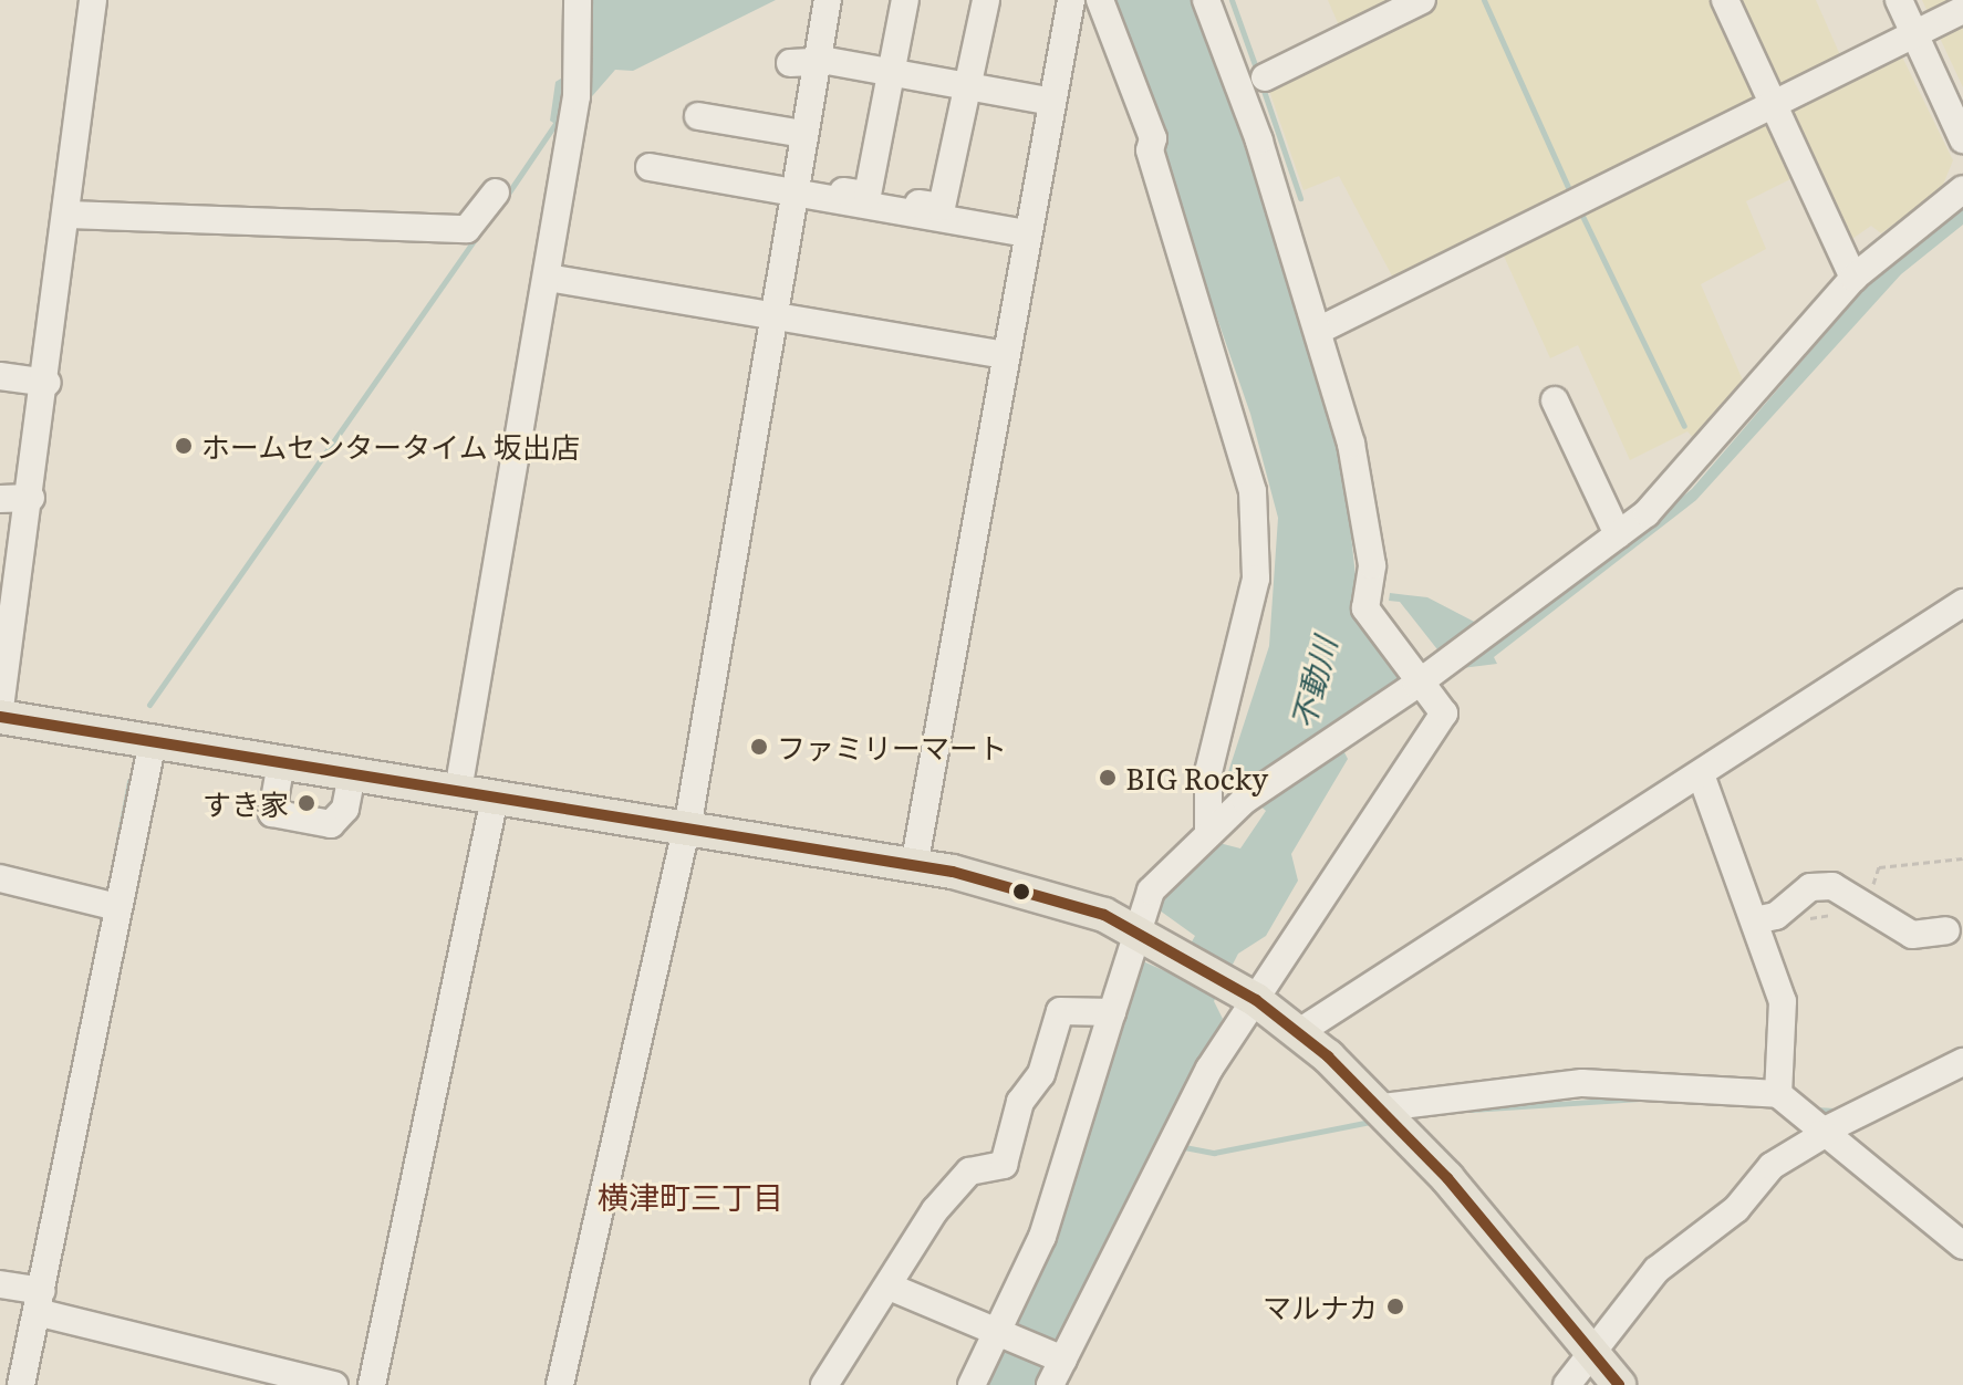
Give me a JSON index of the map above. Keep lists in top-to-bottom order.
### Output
{
  "districts": ["横津町三丁目"],
  "water": ["不動川"],
  "places": [
    "ホームセンタータイム 坂出店",
    "ファミリーマート",
    "BIG Rocky",
    "すき家",
    "マルナカ"
  ]
}
